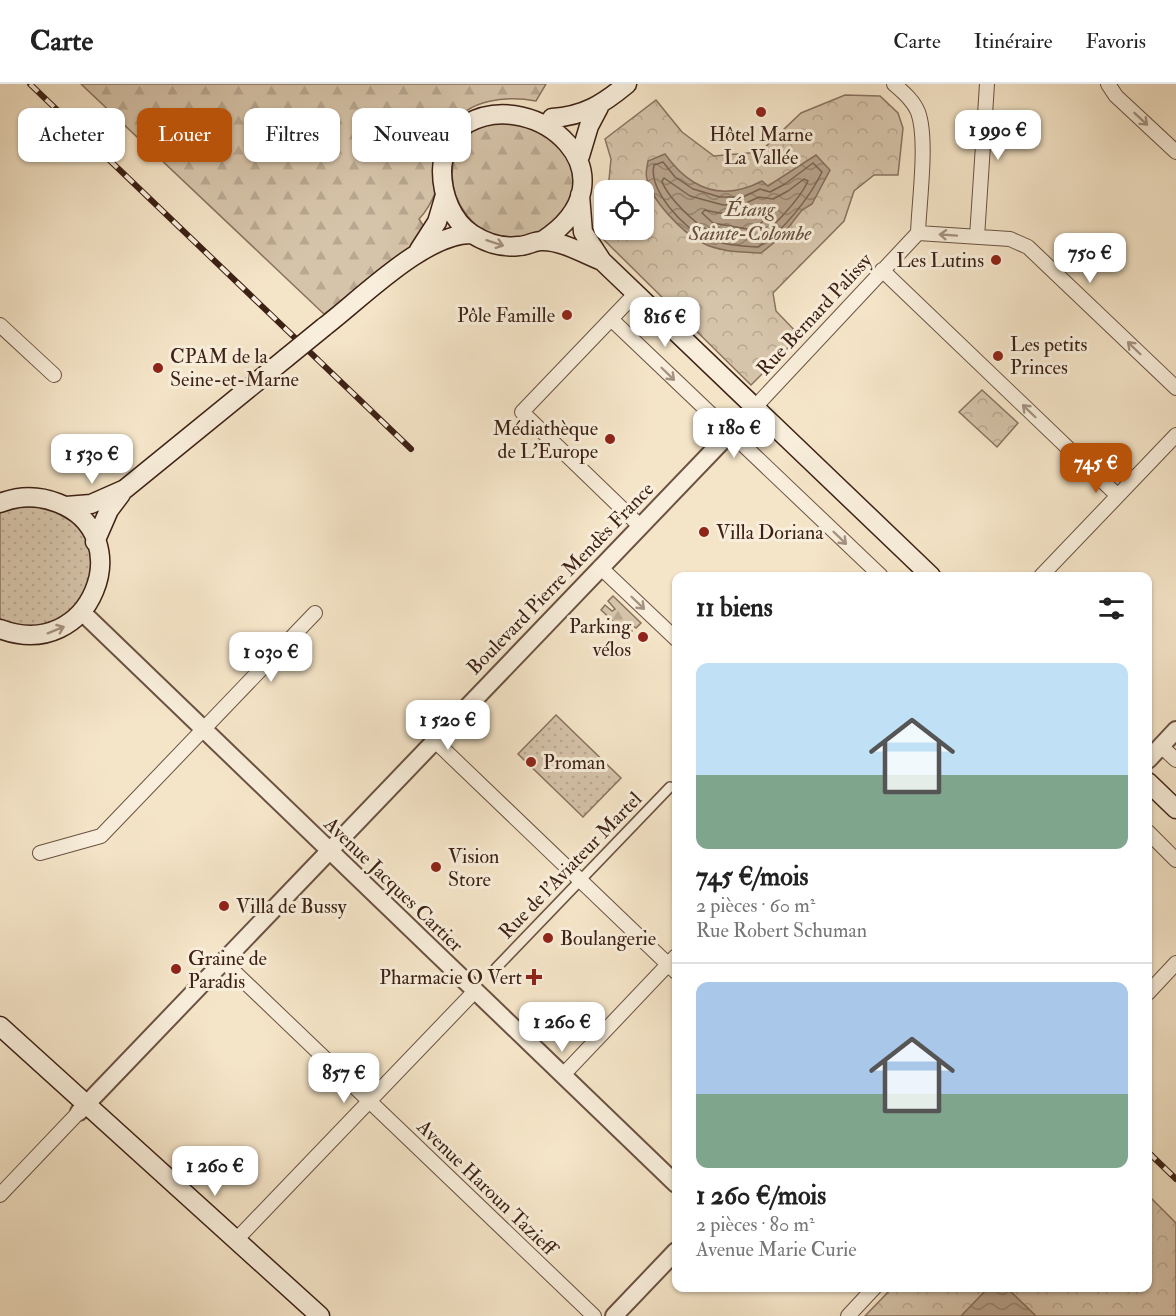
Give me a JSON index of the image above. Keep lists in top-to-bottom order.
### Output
{
  "streets": {
    "street": [
      "Rue Bernard Palissy",
      "Boulevard Pierre Mendès France",
      "Rue de l'Aviateur Martel",
      "Avenue Jacques Cartier",
      "Avenue Haroun Tazieff"
    ]
  },
  "crossings": [
    ["Rue Bernard Palissy", "Boulevard Pierre Mendès France"],
    ["Boulevard Pierre Mendès France", "Avenue Jacques Cartier"],
    ["Boulevard Pierre Mendès France", "Avenue Haroun Tazieff"]
  ],
  "water": ["Étang Sainte-Colombe"],
  "places": {
    "other": [
      "Hôtel Marne La Vallée",
      "Les Lutins",
      "Pôle Famille",
      "Les petits Princes",
      "CPAM de la Seine-et-Marne",
      "Médiathèque de L'Europe",
      "Villa Doriana",
      "Parking vélos",
      "Proman",
      "Vision Store",
      "Villa de Bussy",
      "Boulangerie",
      "Graine de Paradis"
    ],
    "health": ["Pharmacie O Vert"]
  },
  "page": {
    "header": "Carte",
    "nav": ["Carte", "Itinéraire", "Favoris"],
    "chip": [
      "Acheter",
      "Louer",
      "Filtres",
      "Nouveau"
    ],
    "price": [
      "1 990 €",
      "750 €",
      "816 €",
      "1 180 €",
      "1 530 €",
      "745 €",
      "1 030 €",
      "1 520 €",
      "1 260 €",
      "857 €",
      "1 260 €"
    ],
    "heading": "11 biens",
    "list": [
      {
        "name": "745 €/mois",
        "note": "2 pièces · 60 m² · Rue Robert Schuman"
      },
      {
        "name": "1 260 €/mois",
        "note": "2 pièces · 80 m² · Avenue Marie Curie"
      }
    ]
  }
}
